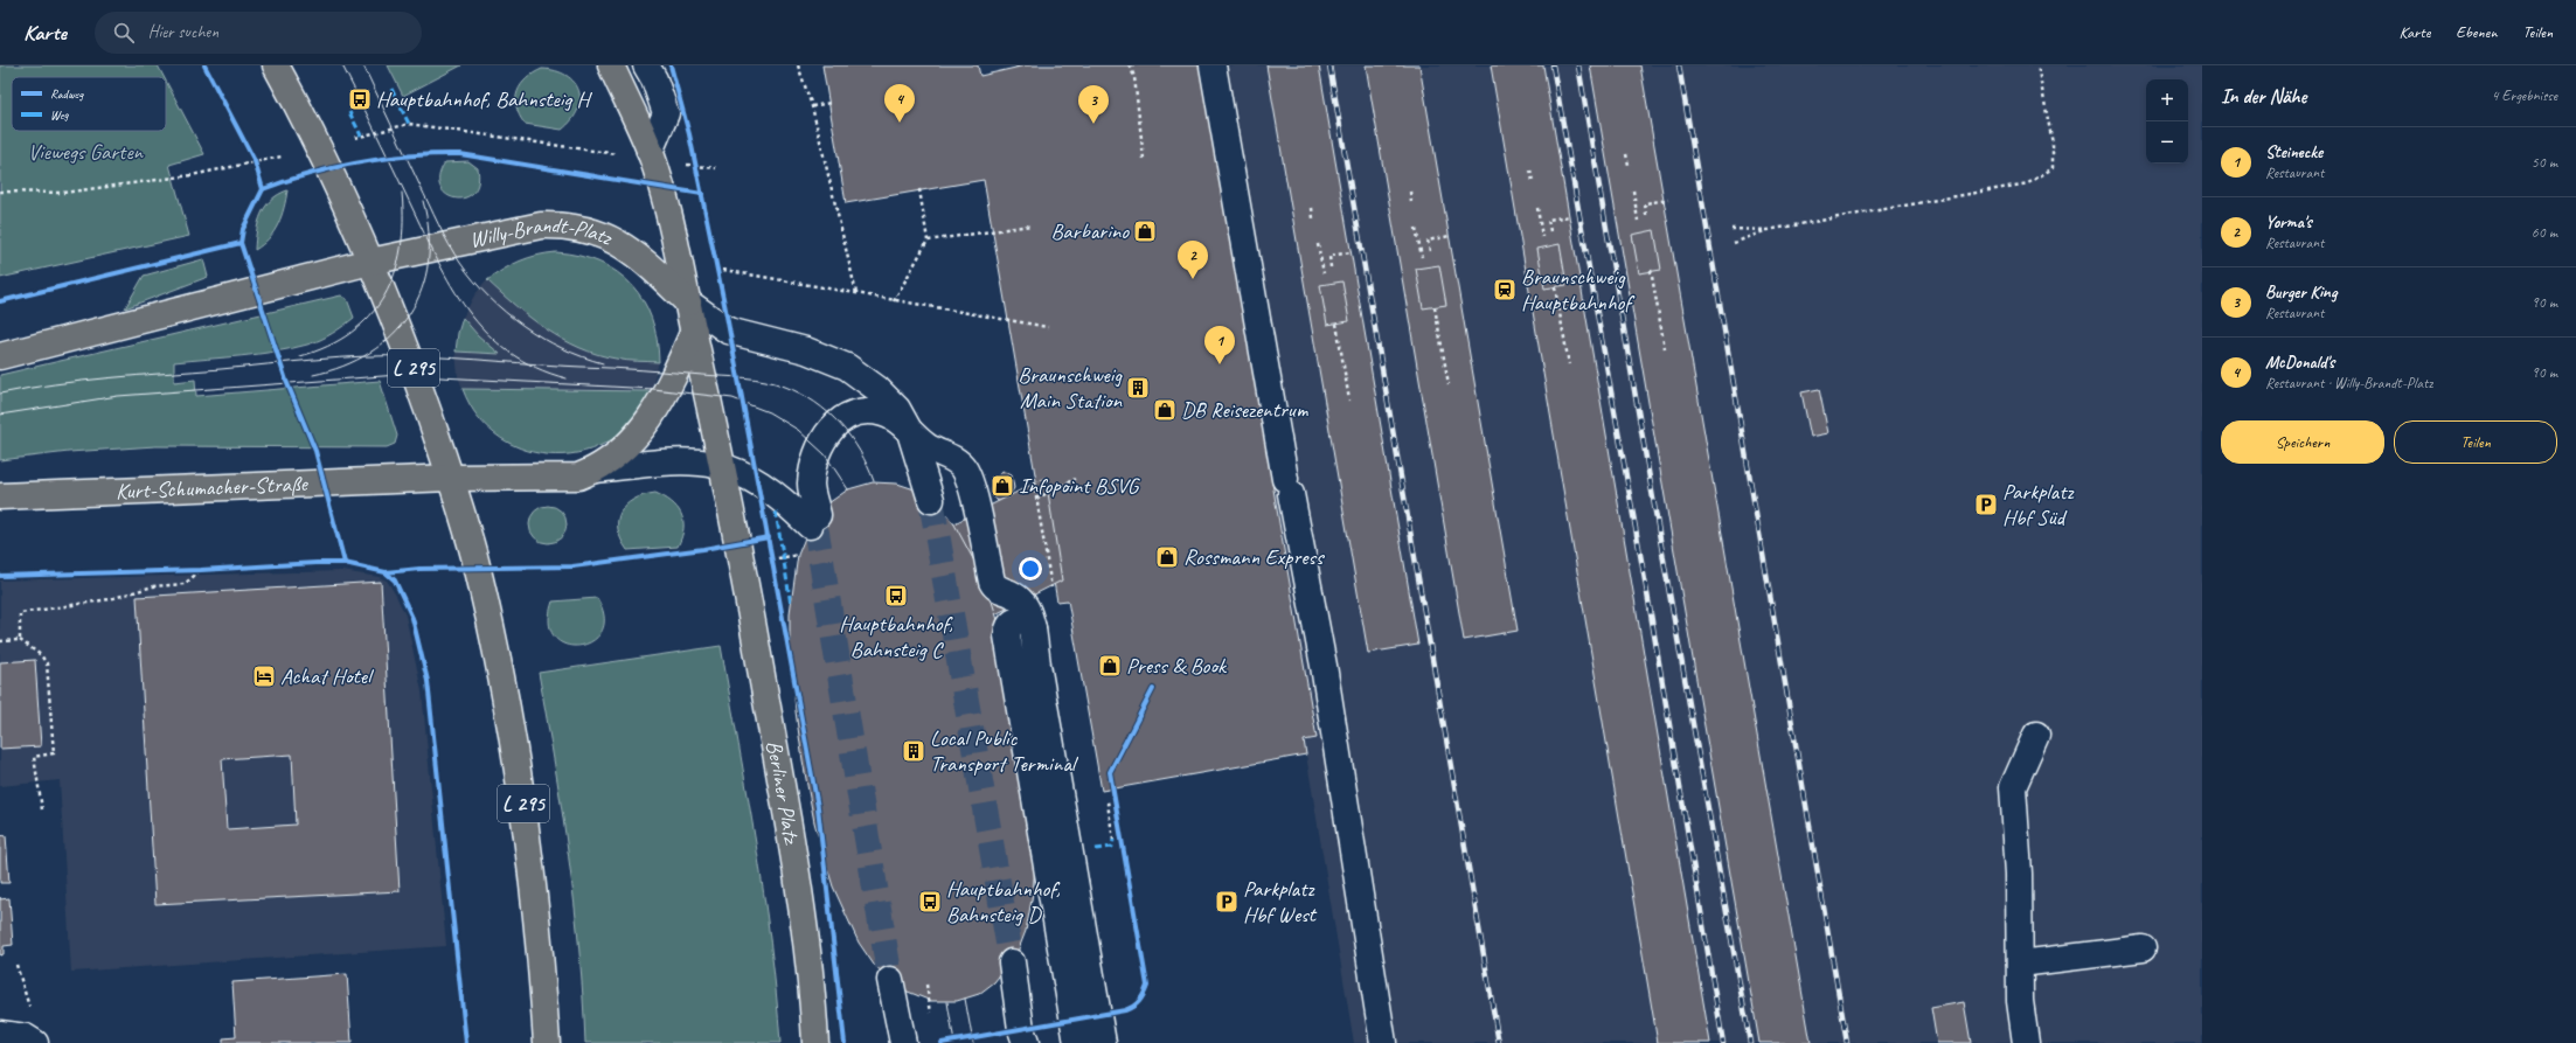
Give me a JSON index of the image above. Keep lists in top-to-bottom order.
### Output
{
  "streets": {
    "main road": [
      "Willy-Brandt-Platz",
      "L 295",
      "Kurt-Schumacher-Straße",
      "Berliner Platz"
    ]
  },
  "crossings": [
    ["Willy-Brandt-Platz", "L 295"],
    ["L 295", "Kurt-Schumacher-Straße"]
  ],
  "parks": ["Viewegs Garten"],
  "places": {
    "bus stop": ["Hauptbahnhof, Bahnsteig H", "Hauptbahnhof, Bahnsteig C", "Hauptbahnhof, Bahnsteig D"],
    "shop": [
      "Barbarino",
      "DB Reisezentrum",
      "Infopoint BSVG",
      "Rossmann Express",
      "Press & Book"
    ],
    "station": ["Braunschweig Hauptbahnhof"],
    "building": ["Braunschweig Main Station", "Local Public Transport Terminal"],
    "parking": ["Parkplatz Hbf Süd", "Parkplatz Hbf West"],
    "hotel": ["Achat Hotel"]
  },
  "legend": ["Radweg", "Weg"],
  "page": {
    "header": "Karte",
    "search": "Hier suchen",
    "nav": ["Karte", "Ebenen", "Teilen"],
    "heading": ["In der Nähe", "4 Ergebnisse"],
    "map_buttons": ["+", "−"],
    "pins": [
      "4",
      "3",
      "2",
      "1"
    ],
    "list": [
      {
        "mark": "1",
        "name": "Steinecke",
        "note": "Restaurant",
        "value": "50 m"
      },
      {
        "mark": "2",
        "name": "Yorma's",
        "note": "Restaurant",
        "value": "60 m"
      },
      {
        "mark": "3",
        "name": "Burger King",
        "note": "Restaurant",
        "value": "90 m"
      },
      {
        "mark": "4",
        "name": "McDonald's",
        "note": "Restaurant · Willy-Brandt-Platz",
        "value": "90 m"
      }
    ],
    "buttons": ["Speichern", "Teilen"]
  }
}
